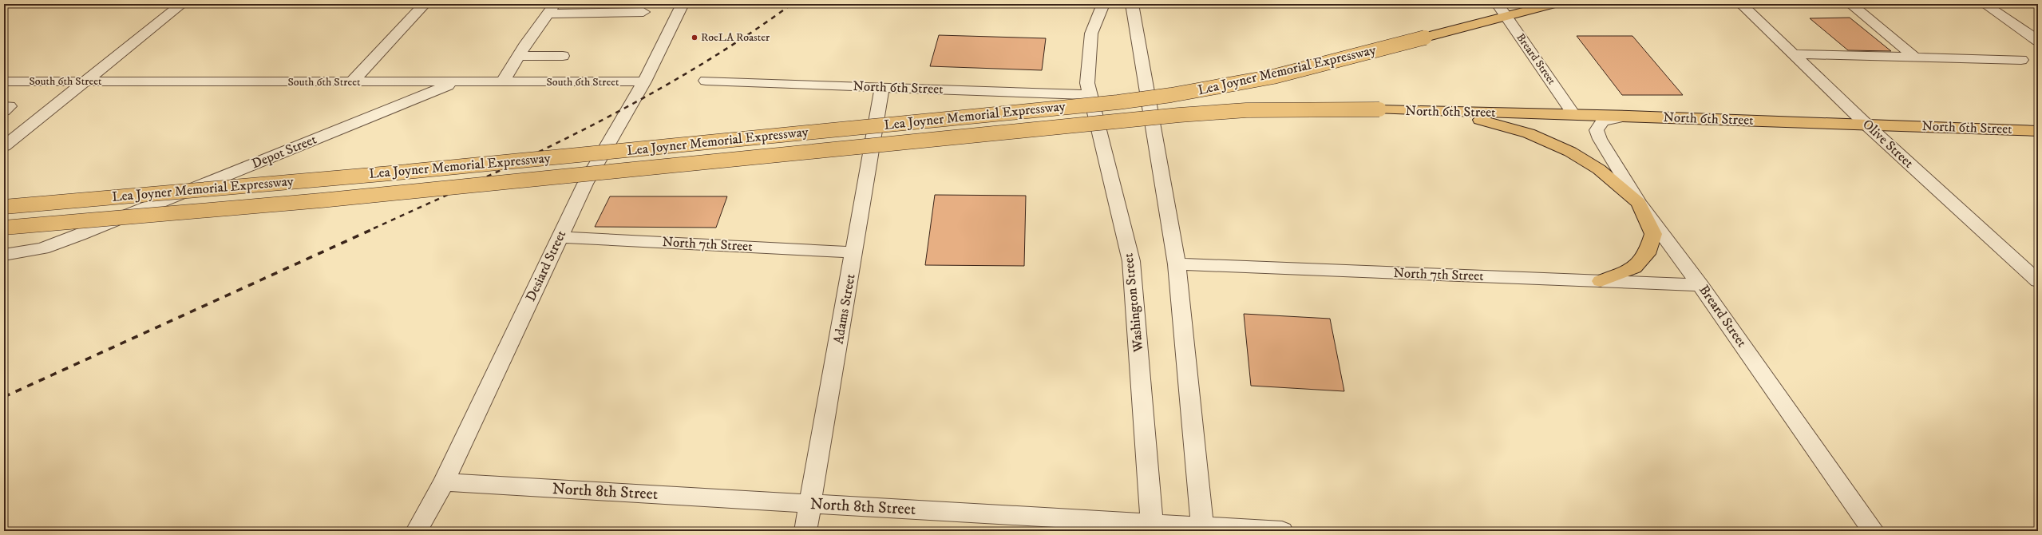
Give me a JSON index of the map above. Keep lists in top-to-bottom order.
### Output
{
  "streets": {
    "main road": ["Lea Joyner Memorial Expressway", "North 6th Street"],
    "street": [
      "Breard Street",
      "South 6th Street",
      "Olive Street",
      "Depot Street",
      "North 7th Street",
      "Desiard Street",
      "Washington Street",
      "Adams Street",
      "North 8th Street"
    ]
  },
  "crossings": [
    ["Breard Street", "Lea Joyner Memorial Expressway"],
    ["Breard Street", "North 6th Street"],
    ["Breard Street", "North 7th Street"],
    ["Lea Joyner Memorial Expressway", "North 6th Street"],
    ["South 6th Street", "Depot Street"],
    ["South 6th Street", "Desiard Street"],
    ["North 6th Street", "Olive Street"],
    ["North 6th Street", "Washington Street"],
    ["North 6th Street", "Adams Street"],
    ["North 7th Street", "Desiard Street"],
    ["North 7th Street", "Adams Street"],
    ["Desiard Street", "North 8th Street"],
    ["Washington Street", "North 8th Street"],
    ["Adams Street", "North 8th Street"]
  ],
  "places": ["RoeLA Roaster"]
}
